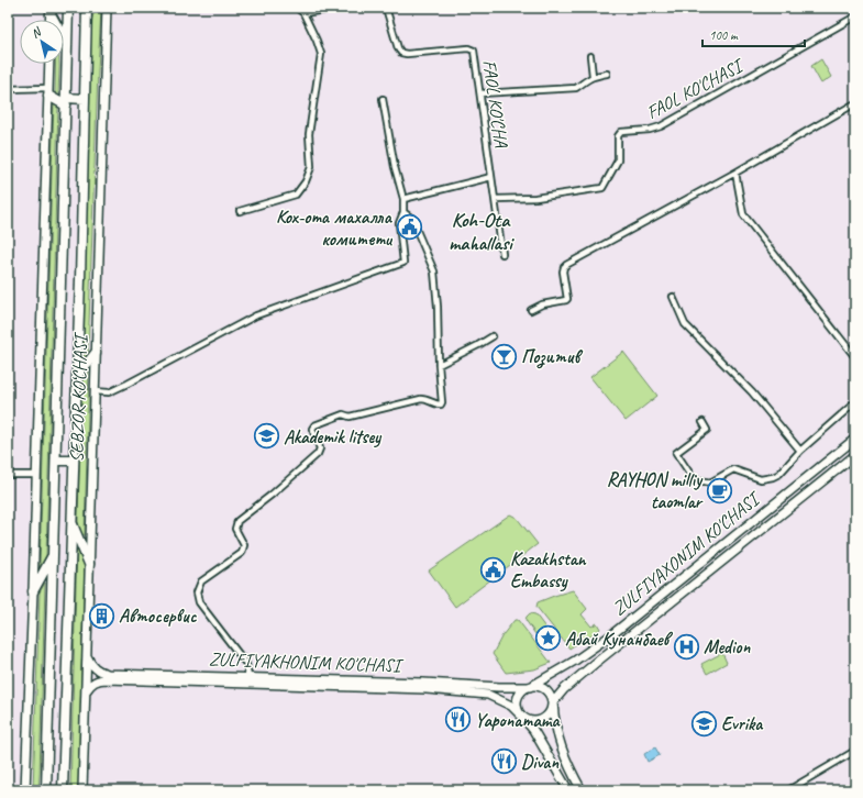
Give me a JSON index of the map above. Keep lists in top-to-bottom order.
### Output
{
  "streets": {
    "main road": ["SEBZOR KO‘CHASI", "ZULFIYAXONIM KO'CHASI", "ZULFIYAKHONIM KO'CHASI"],
    "street": ["FAOL KO'CHASI", "FAOL KO'CHA"]
  },
  "crossings": [
    ["FAOL KO'CHASI", "FAOL KO'CHA"],
    ["SEBZOR KO‘CHASI", "ZULFIYAKHONIM KO'CHASI"],
    ["ZULFIYAXONIM KO'CHASI", "ZULFIYAKHONIM KO'CHASI"]
  ],
  "districts": ["Koh-Ota mahallasi"],
  "places": {
    "public building": ["Кох-ота махалла комитети", "Kazakhstan Embassy"],
    "bar": ["Позитив"],
    "school or university": ["Akademik litsey", "Evrika"],
    "cafe": ["RAYHON milliy taomlar"],
    "building": ["Автосервис"],
    "place": ["Абай Кунанбаев"],
    "hospital": ["Medion"],
    "restaurant": ["Yaponamama", "Divan"]
  },
  "scale_bar": "100 m",
  "north": "top left"
}
